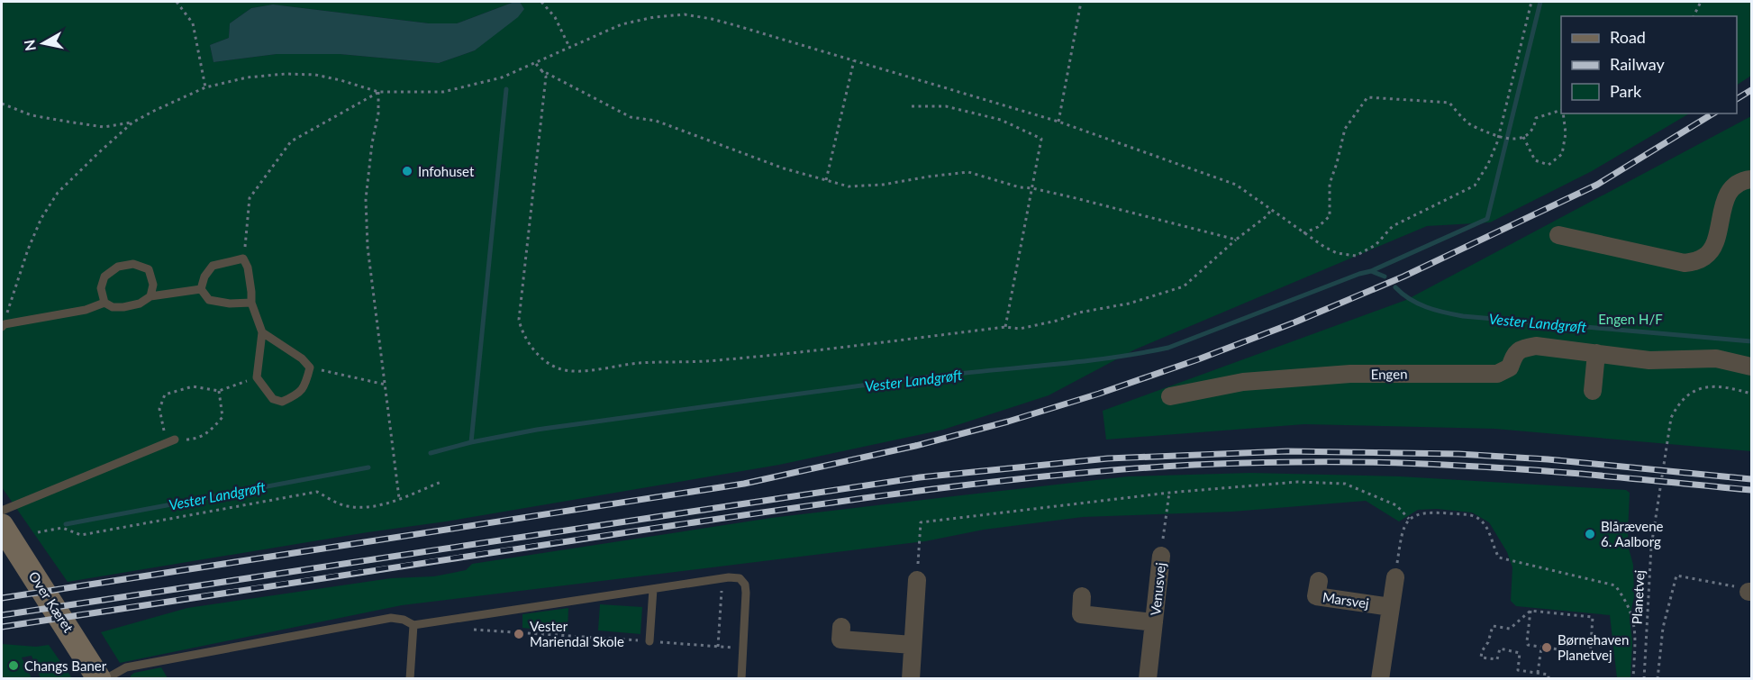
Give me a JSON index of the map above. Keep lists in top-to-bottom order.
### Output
{
  "streets": {
    "main road": ["Over Kæret"],
    "street": ["Engen", "Venusvej", "Marsvej"],
    "path": ["Planetvej"]
  },
  "water": ["Vester Landgrøft"],
  "parks": ["Engen H/F"],
  "places": [
    "Infohuset",
    "Blårævene 6. Aalborg",
    "Vester Mariendal Skole",
    "Børnehaven Planetvej",
    "Changs Baner"
  ],
  "legend": ["Road", "Railway", "Park"],
  "north": "left"
}
